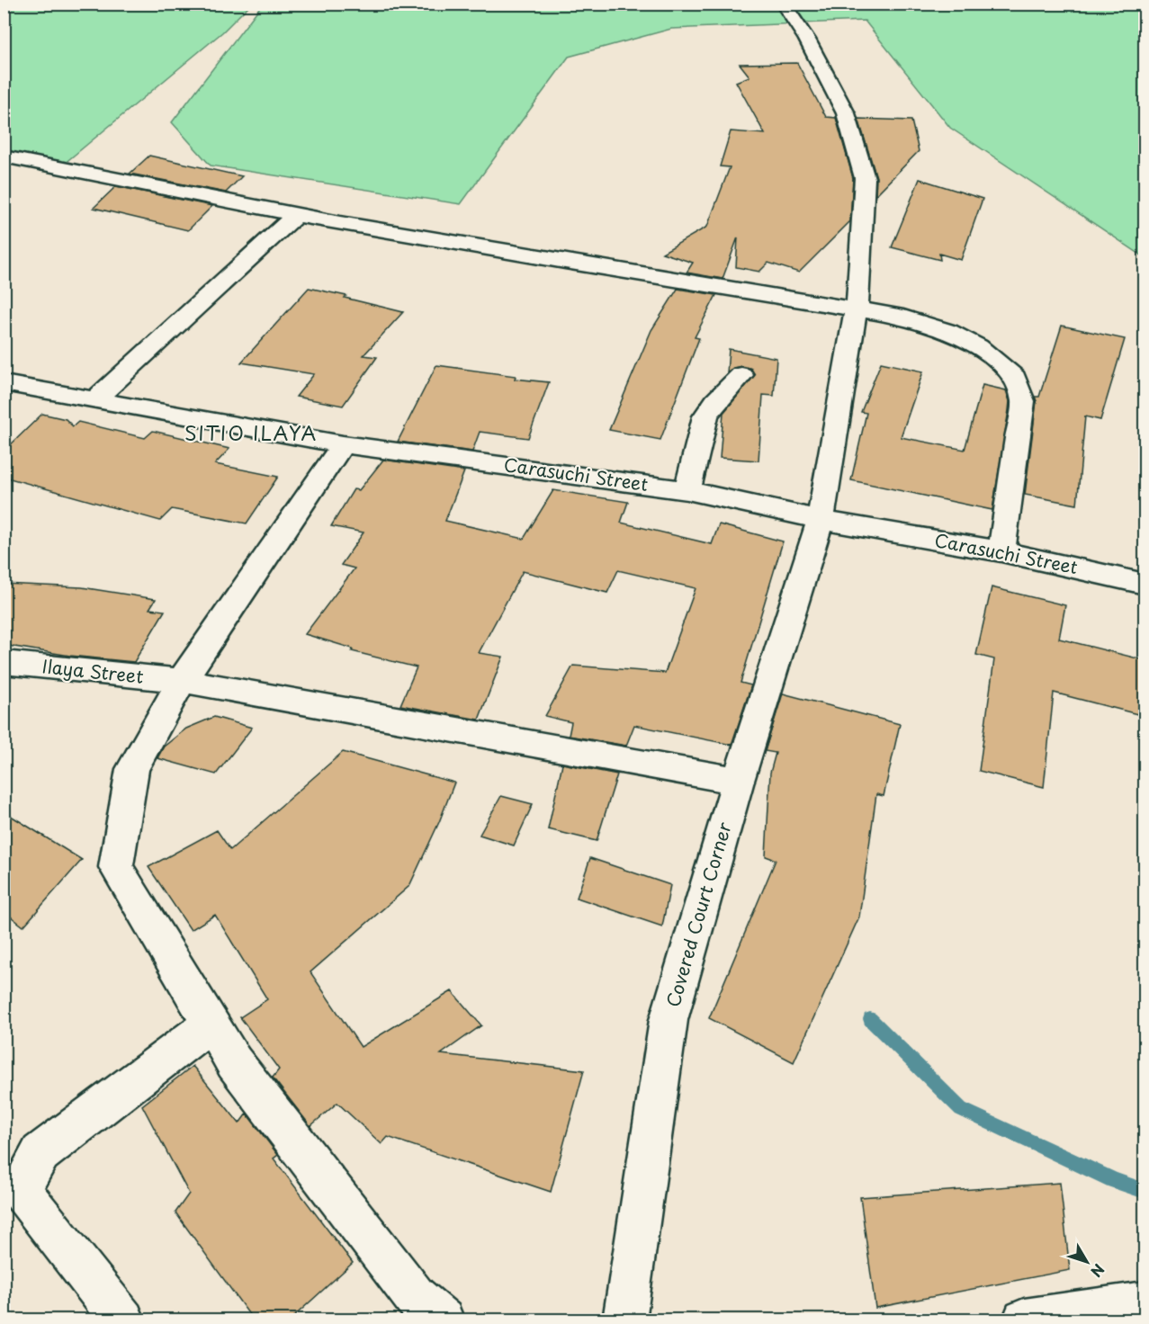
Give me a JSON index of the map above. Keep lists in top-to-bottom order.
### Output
{
  "streets": {
    "street": ["Carasuchi Street", "Ilaya Street", "Covered Court Corner"]
  },
  "crossings": [
    ["Carasuchi Street", "Covered Court Corner"],
    ["Ilaya Street", "Covered Court Corner"]
  ],
  "districts": ["SITIO ILAYA"],
  "north": "bottom right"
}
